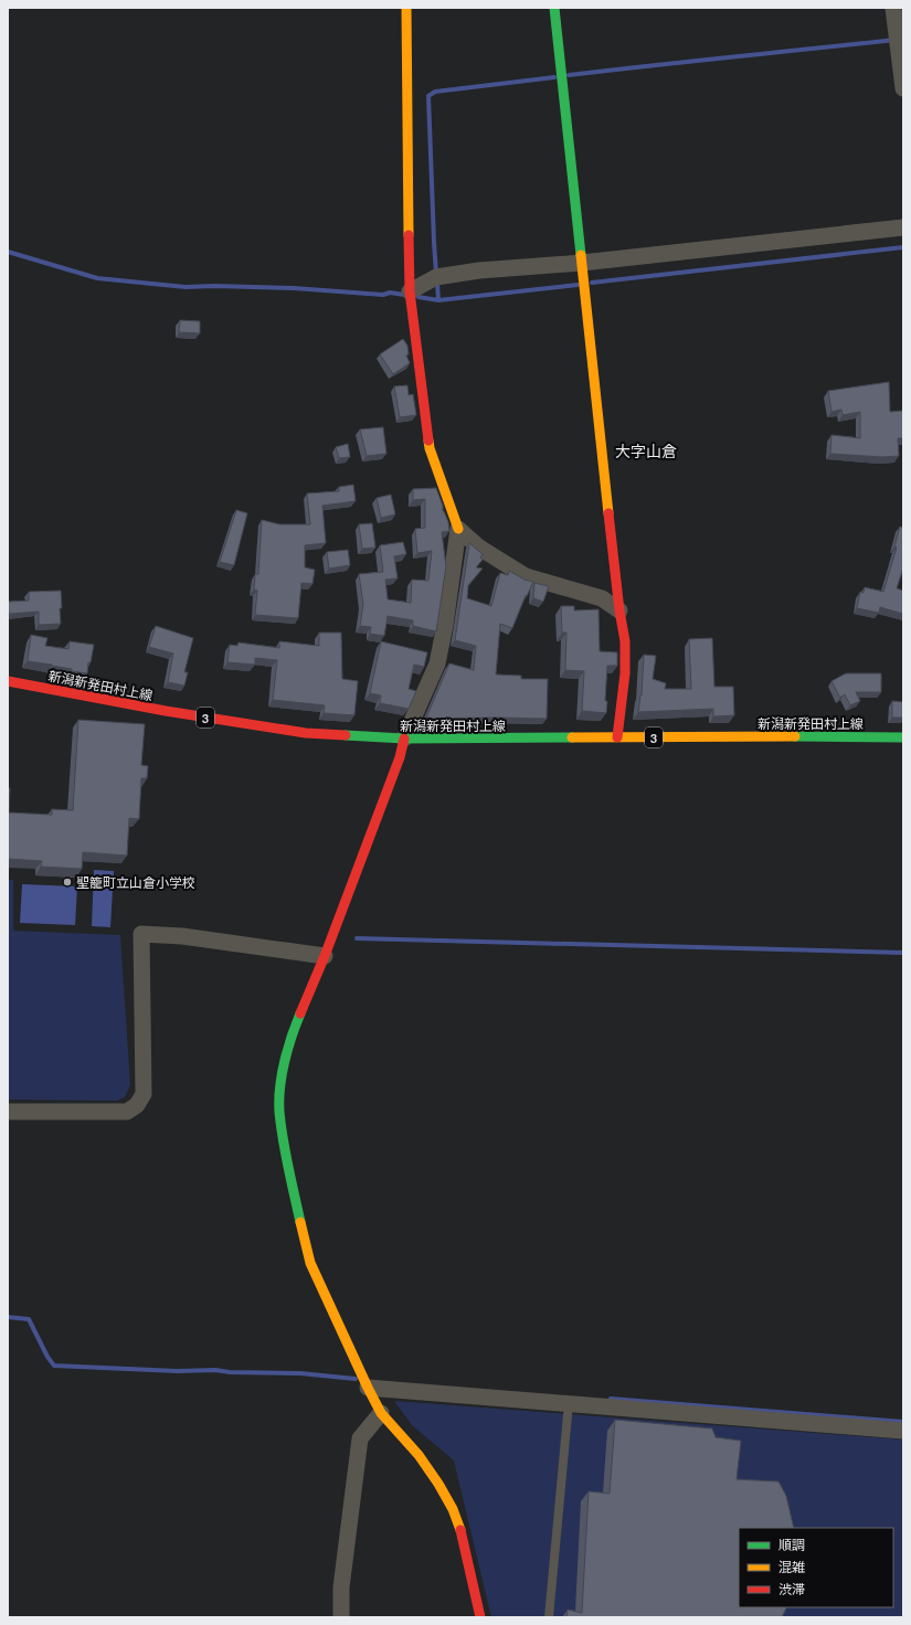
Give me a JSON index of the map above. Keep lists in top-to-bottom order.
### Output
{
  "streets": {
    "street": ["新潟新発田村上線", "3"]
  },
  "districts": ["大字山倉"],
  "places": ["聖籠町立山倉小学校"],
  "legend": ["順調", "混雑", "渋滞"]
}
